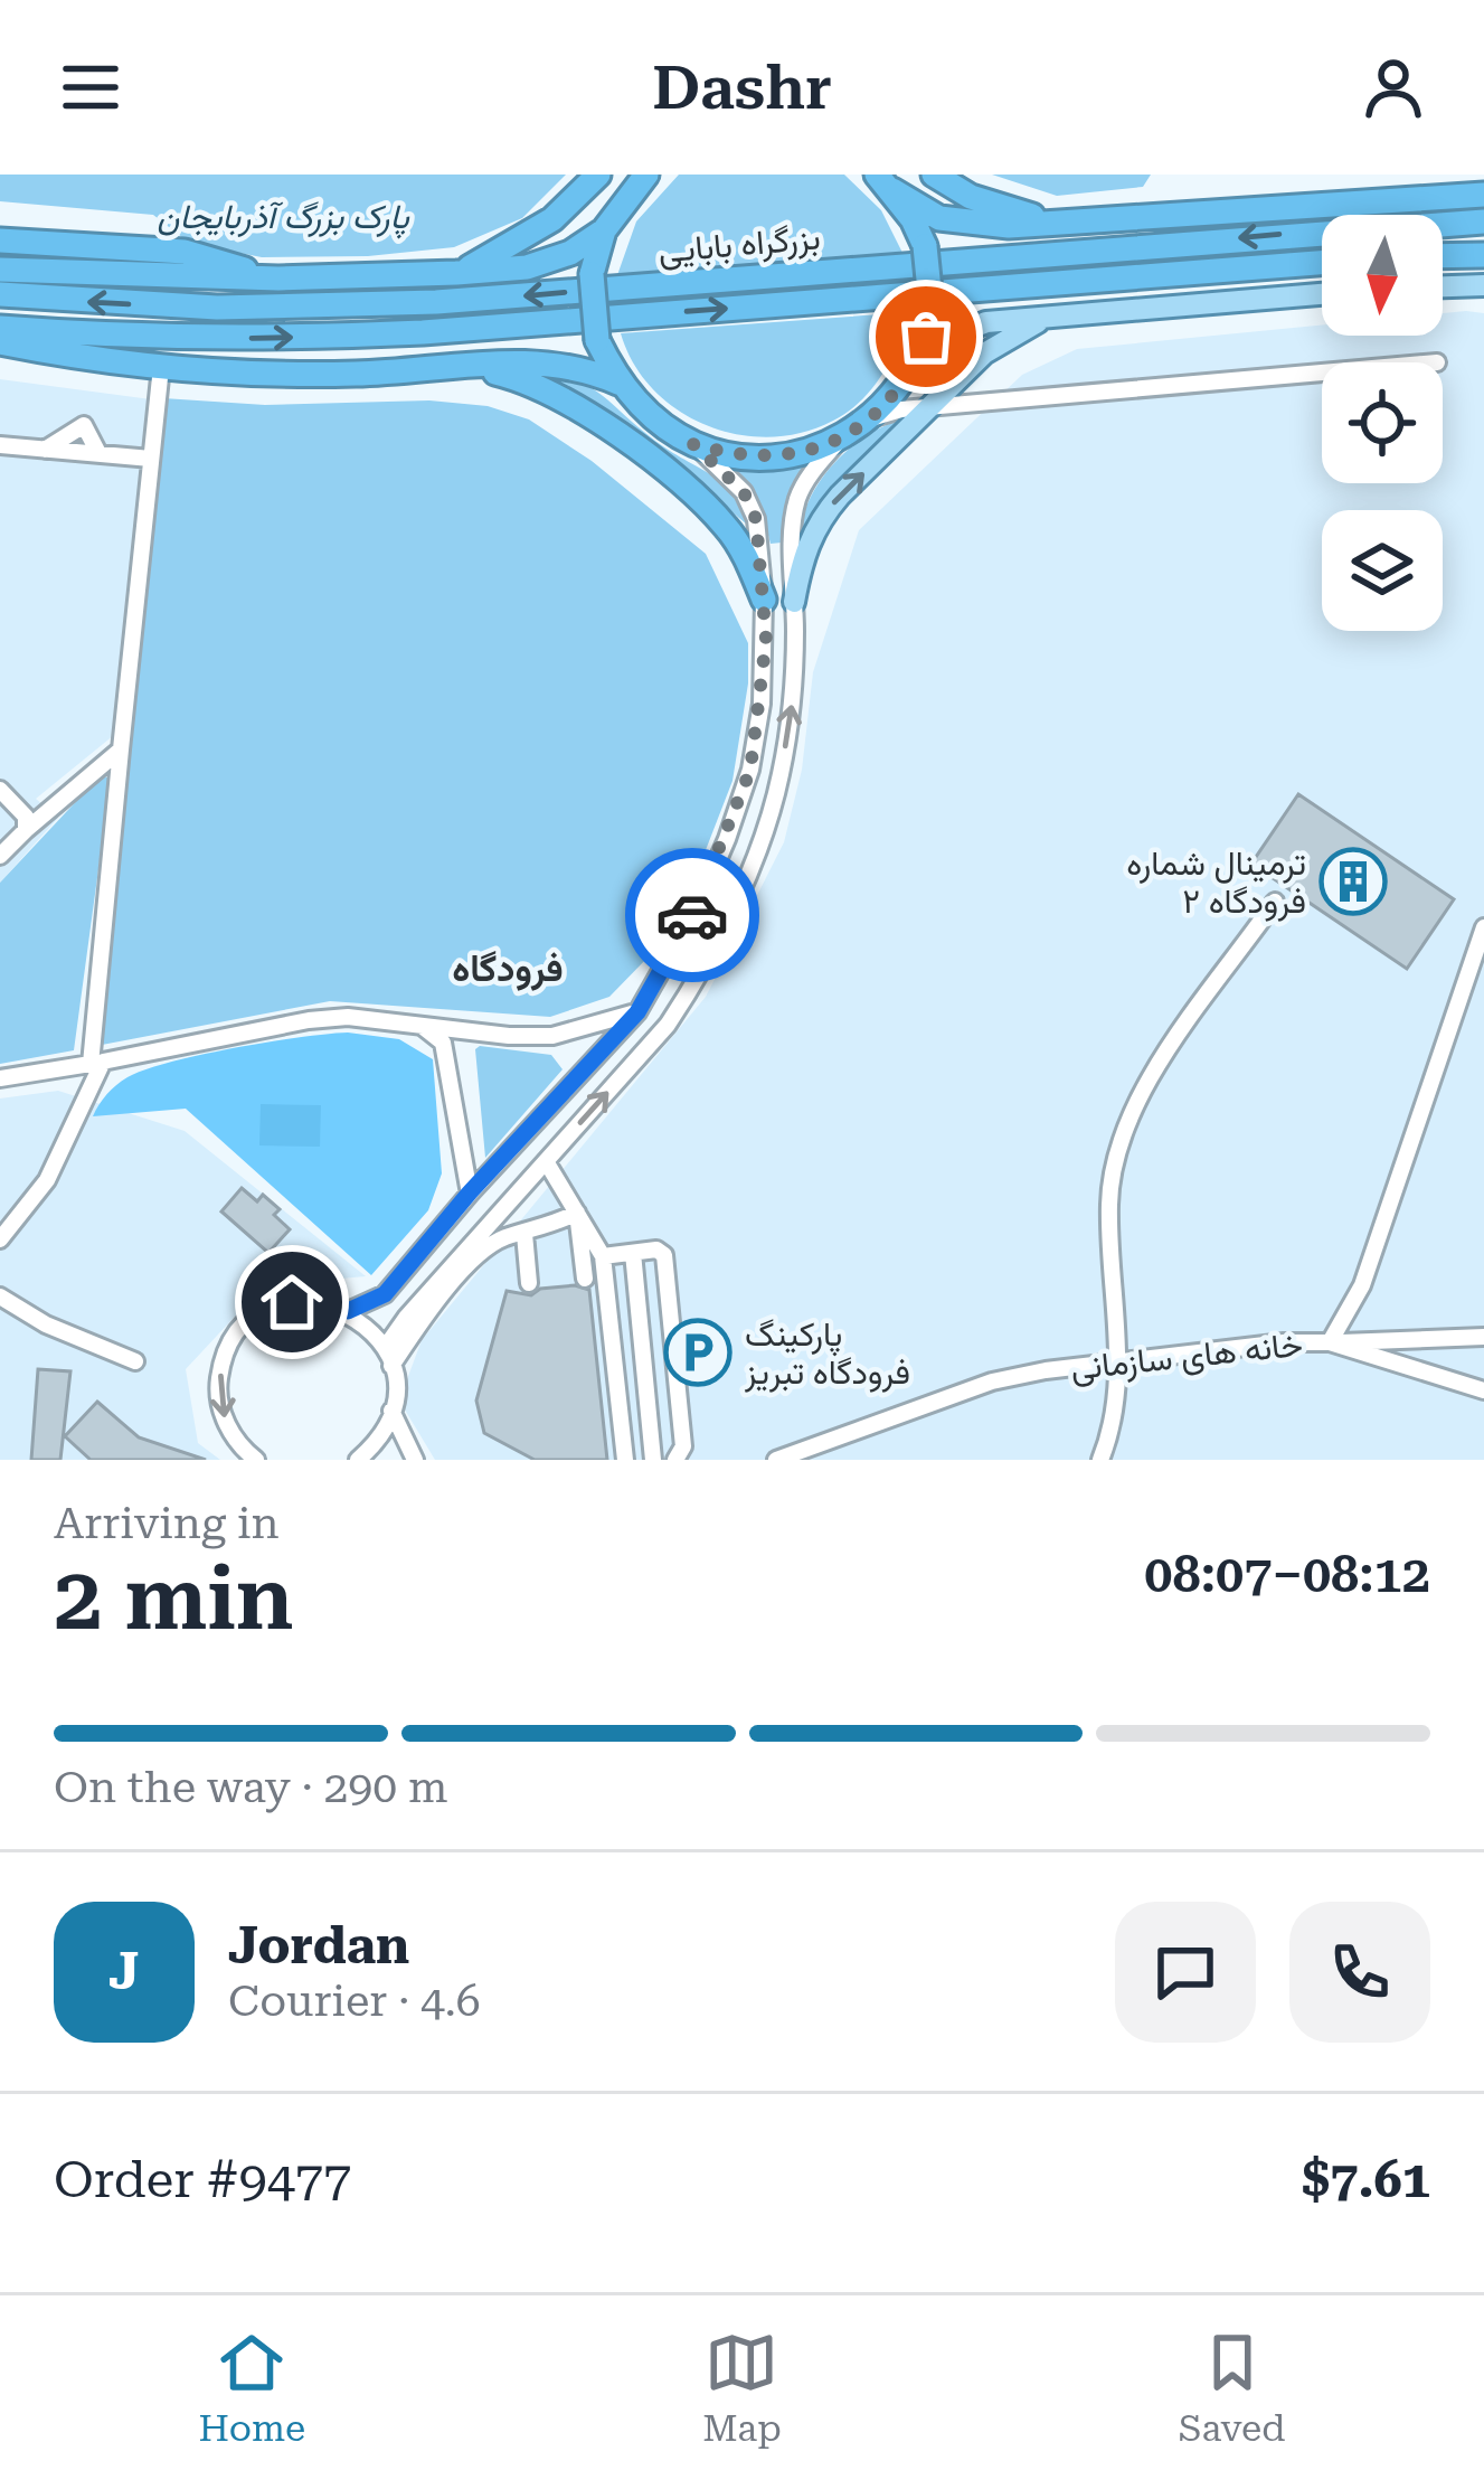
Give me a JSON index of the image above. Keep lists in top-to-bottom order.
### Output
{
  "streets": {
    "highway": ["بزرگراه بابایی"],
    "street": ["خانه های سازمانی"]
  },
  "districts": ["فرودگاه"],
  "parks": ["پارک بزرگ آذربایجان"],
  "places": {
    "building": ["ترمينال شماره ۲ فرودگاه"],
    "parking": ["پارکینگ فرودگاه تبریز"]
  },
  "north": "bottom",
  "page": {
    "header": "Dashr",
    "heading": ["2 min", "Arriving in", "08:07–08:12"],
    "panel": [
      "Jordan",
      "Courier · 4.6",
      "Order #9477",
      "$7.61"
    ],
    "bar": "On the way · 290 m",
    "round": "J",
    "tabs": ["Home", "Map", "Saved"]
  }
}
